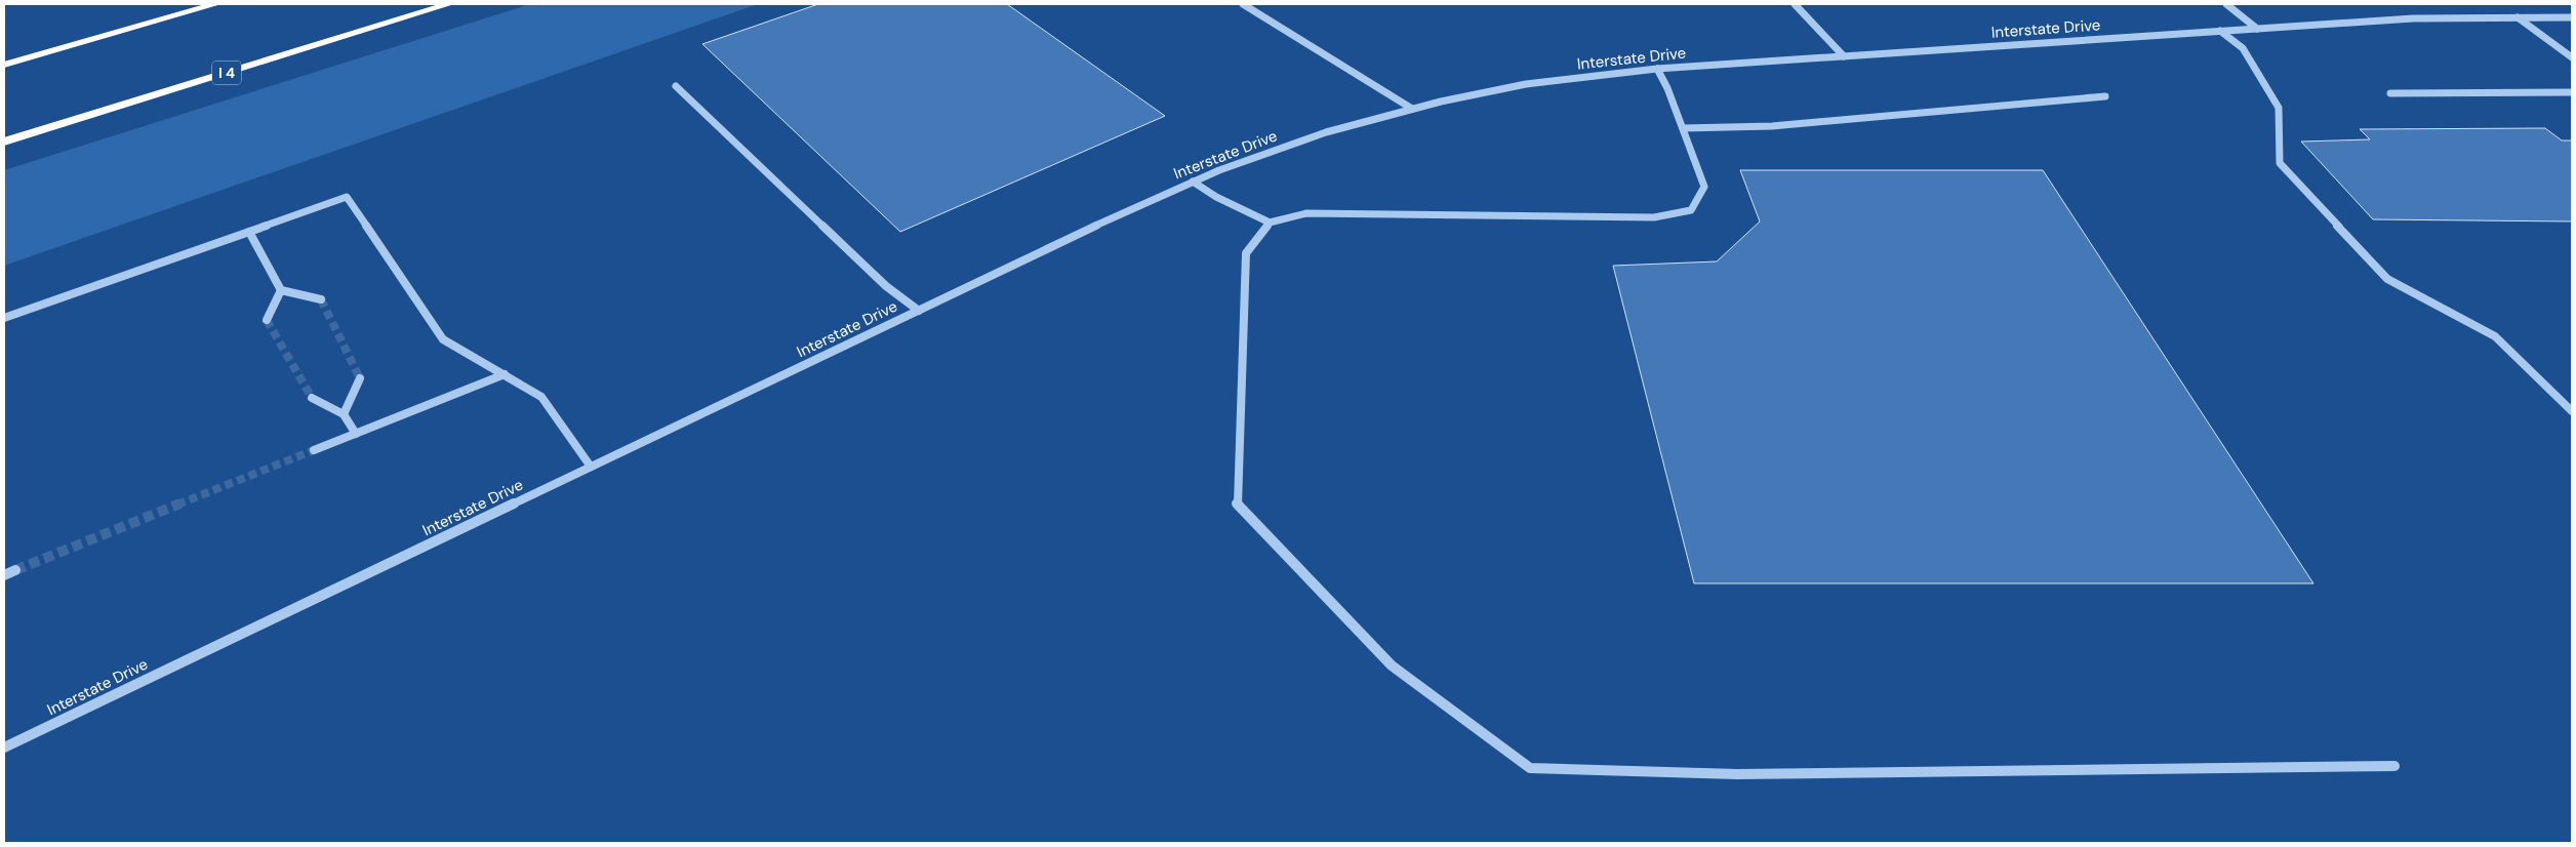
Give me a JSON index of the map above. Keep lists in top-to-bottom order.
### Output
{
  "streets": {
    "highway": ["I 4"],
    "street": ["Interstate Drive"]
  }
}
